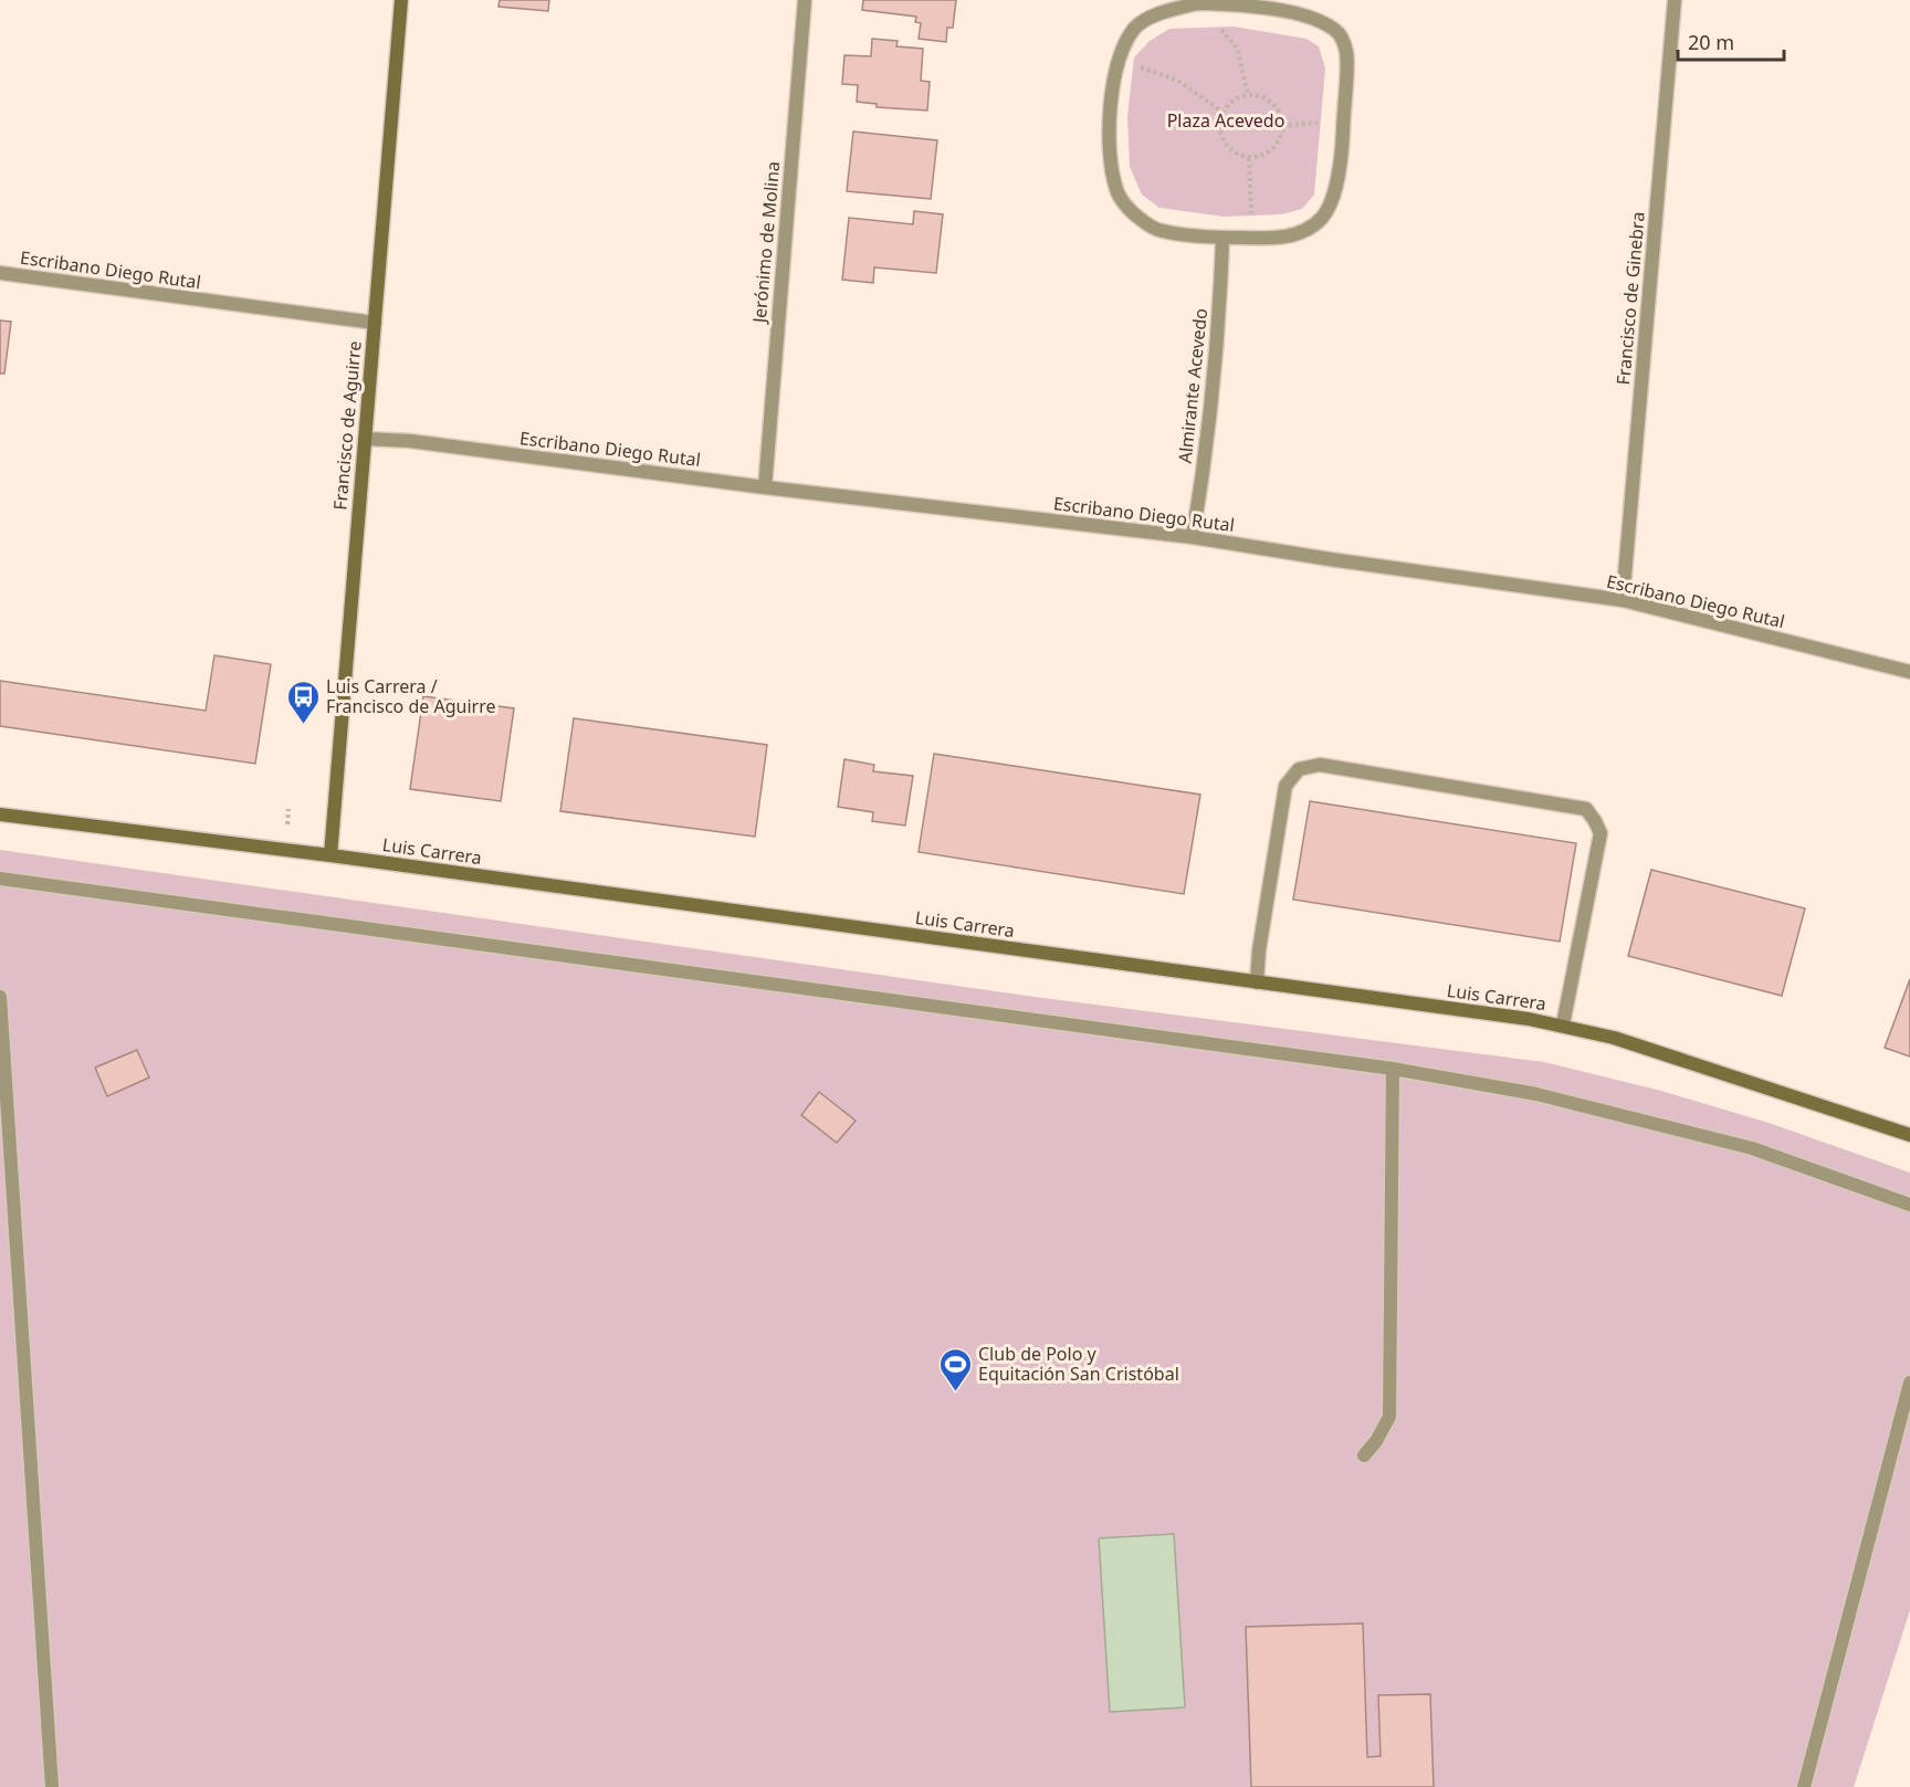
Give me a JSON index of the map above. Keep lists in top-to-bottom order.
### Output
{
  "streets": {
    "street": [
      "Jerónimo de Molina",
      "Escribano Diego Rutal",
      "Francisco de Ginebra",
      "Almirante Acevedo",
      "Francisco de Aguirre",
      "Luis Carrera"
    ]
  },
  "crossings": [
    ["Jerónimo de Molina", "Escribano Diego Rutal"],
    ["Escribano Diego Rutal", "Francisco de Ginebra"],
    ["Escribano Diego Rutal", "Almirante Acevedo"],
    ["Escribano Diego Rutal", "Francisco de Aguirre"],
    ["Francisco de Aguirre", "Luis Carrera"]
  ],
  "parks": ["Plaza Acevedo"],
  "places": {
    "bus stop": ["Luis Carrera / Francisco de Aguirre"],
    "sports": ["Club de Polo y Equitación San Cristóbal"]
  },
  "scale_bar": "20 m"
}
